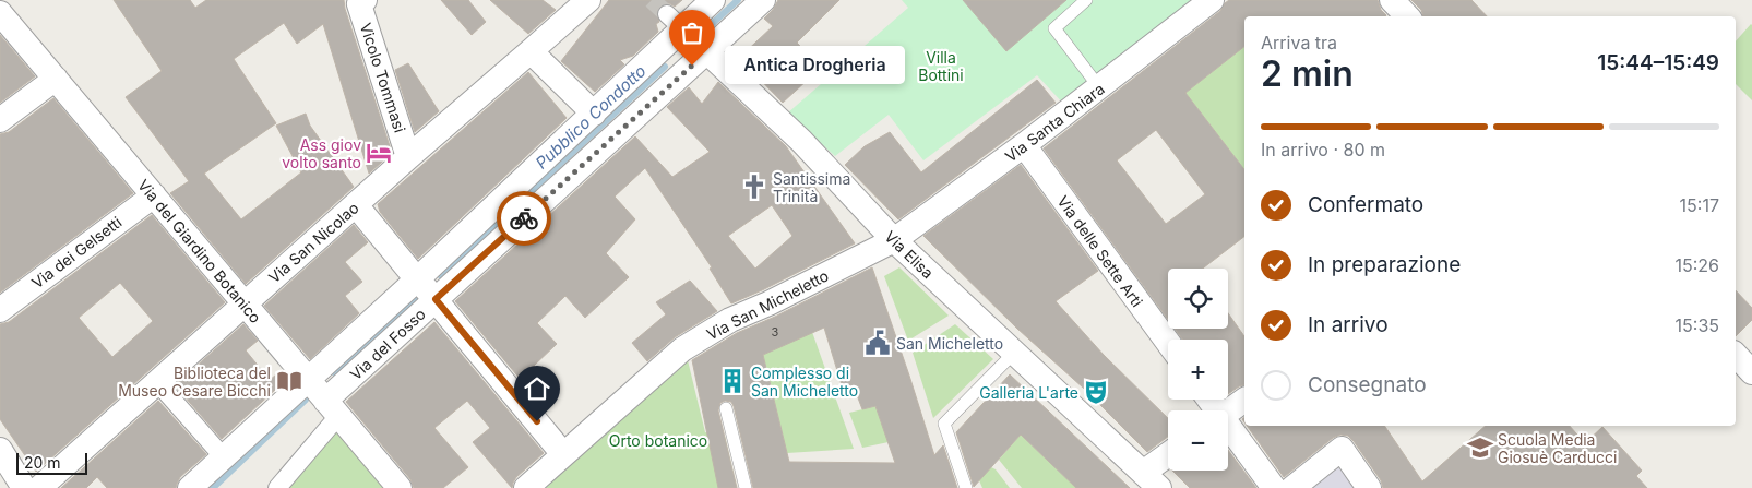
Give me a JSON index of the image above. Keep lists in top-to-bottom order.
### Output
{
  "streets": {
    "street": [
      "Vicolo Tommasi",
      "Via Santa Chiara",
      "Via San Nicolao",
      "Via del Giardino Botanico",
      "Via delle Sette Arti",
      "Via dei Gelsetti",
      "Via Elisa",
      "Via San Micheletto",
      "Via del Fosso"
    ]
  },
  "crossings": [
    ["Vicolo Tommasi", "Via San Nicolao"],
    ["Via Santa Chiara", "Via delle Sette Arti"],
    ["Via Santa Chiara", "Via Elisa"],
    ["Via Santa Chiara", "Via San Micheletto"],
    ["Via San Nicolao", "Via del Giardino Botanico"],
    ["Via del Giardino Botanico", "Via dei Gelsetti"],
    ["Via del Giardino Botanico", "Via del Fosso"],
    ["Via Elisa", "Via San Micheletto"],
    ["Via Elisa", "Via del Fosso"]
  ],
  "water": ["Pubblico Condotto"],
  "parks": ["Villa Bottini", "Orto botanico"],
  "places": {
    "other": ["Antica Drogheria"],
    "hotel": ["Ass giov volto santo"],
    "church": ["Santissima Trinità"],
    "public building": ["San Micheletto"],
    "library": ["Biblioteca del Museo Cesare Bicchi"],
    "building": ["Complesso di San Micheletto"],
    "theatre": ["Galleria L'arte"],
    "school or university": ["Scuola Media Giosuè Carducci"]
  },
  "house_numbers": ["3"],
  "scale_bar": "20 m",
  "page": {
    "heading": ["2 min", "Arriva tra", "15:44–15:49"],
    "bubble": "Antica Drogheria",
    "bar": "In arrivo · 80 m",
    "list": [
      ["Confermato", "15:17"],
      ["In preparazione", "15:26"],
      ["In arrivo", "15:35"],
      "Consegnato"
    ],
    "map_buttons": ["+", "−"],
    "scale": "20 m"
  }
}
